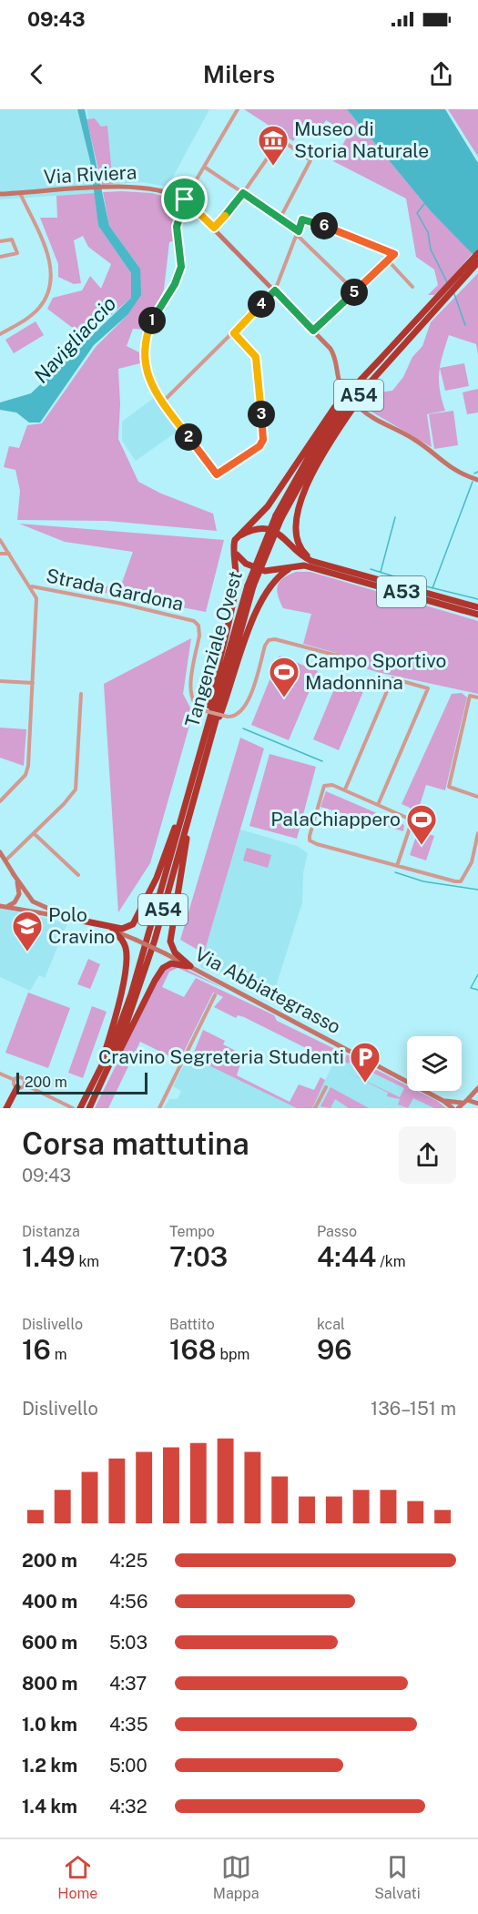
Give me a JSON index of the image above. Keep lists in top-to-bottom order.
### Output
{
  "streets": {
    "highway": ["A54", "A53", "Tangenziale Ovest"],
    "street": ["Via Riviera", "Strada Gardona", "Via Abbiategrasso"]
  },
  "water": ["Navigliaccio"],
  "places": {
    "museum": ["Museo di Storia Naturale"],
    "sports": ["Campo Sportivo Madonnina", "PalaChiappero"],
    "school or university": ["Polo Cravino"],
    "parking": ["Cravino Segreteria Studenti"]
  },
  "scale_bar": "200 m",
  "page": {
    "status": "09:43",
    "header": "Milers",
    "pins": [
      "6",
      "5",
      "4",
      "1",
      "3",
      "2"
    ],
    "scale": "200 m",
    "heading": ["Corsa mattutina", "09:43"],
    "stats": [
      ["Distanza", "1.49 km"],
      ["Tempo", "7:03"],
      ["Passo", "4:44 /km"],
      ["Dislivello", "16 m"],
      ["Battito", "168 bpm"],
      ["kcal", "96"]
    ],
    "chart": ["Dislivello", "136–151 m"],
    "list": [
      {
        "name": "200 m",
        "note": "4:25"
      },
      {
        "name": "400 m",
        "note": "4:56"
      },
      {
        "name": "600 m",
        "note": "5:03"
      },
      {
        "name": "800 m",
        "note": "4:37"
      },
      {
        "name": "1.0 km",
        "note": "4:35"
      },
      {
        "name": "1.2 km",
        "note": "5:00"
      },
      {
        "name": "1.4 km",
        "note": "4:32"
      }
    ],
    "tabs": ["Home", "Mappa", "Salvati"]
  }
}
